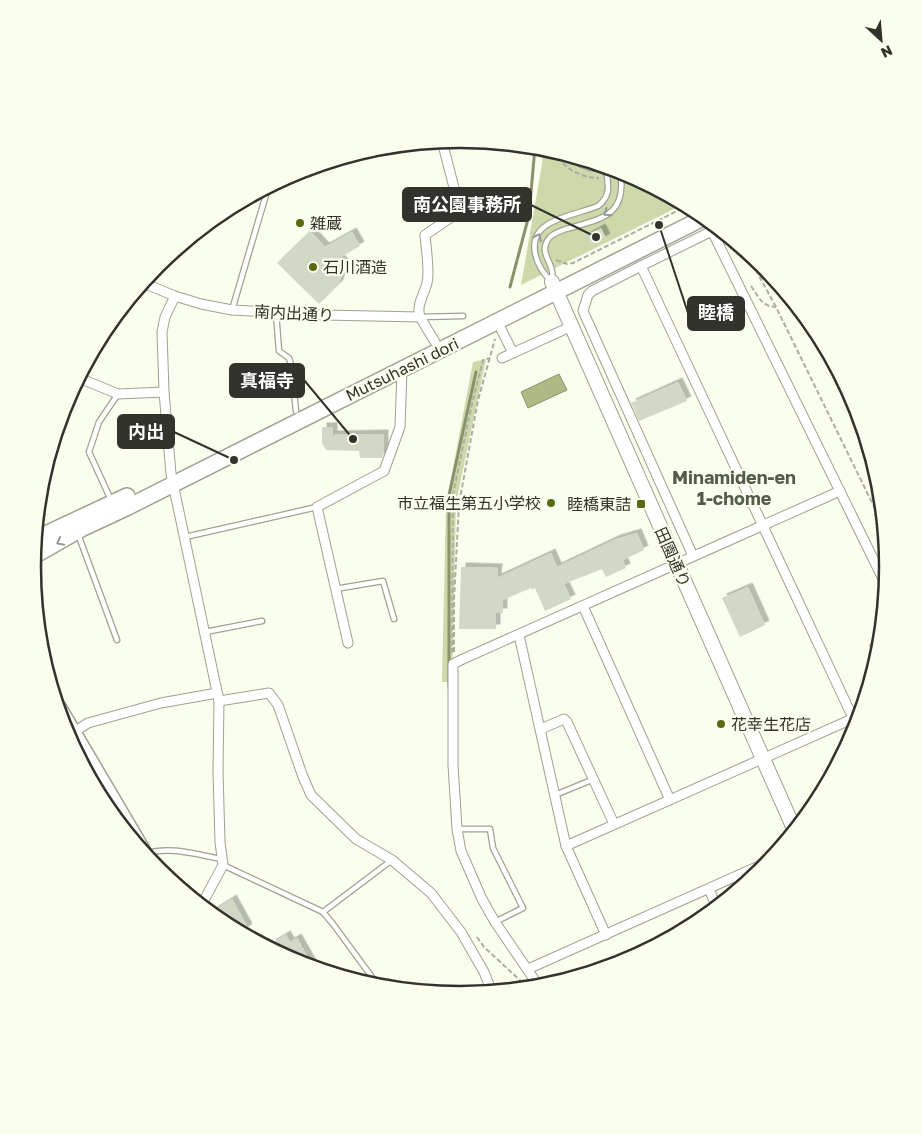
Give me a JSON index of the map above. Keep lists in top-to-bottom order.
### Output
{
  "streets": {
    "main road": ["Mutsuhashi dori"],
    "street": ["南内出通り", "田園通り"]
  },
  "crossings": [
    ["Mutsuhashi dori", "田園通り"]
  ],
  "districts": ["Minamiden-en 1-chome"],
  "places": {
    "other": [
      "雑蔵",
      "睦橋",
      "南公園事務所",
      "石川酒造",
      "真福寺",
      "内出",
      "市立福生第五小学校",
      "花幸生花店"
    ],
    "transit": ["睦橋東詰"]
  },
  "north": "bottom right"
}
